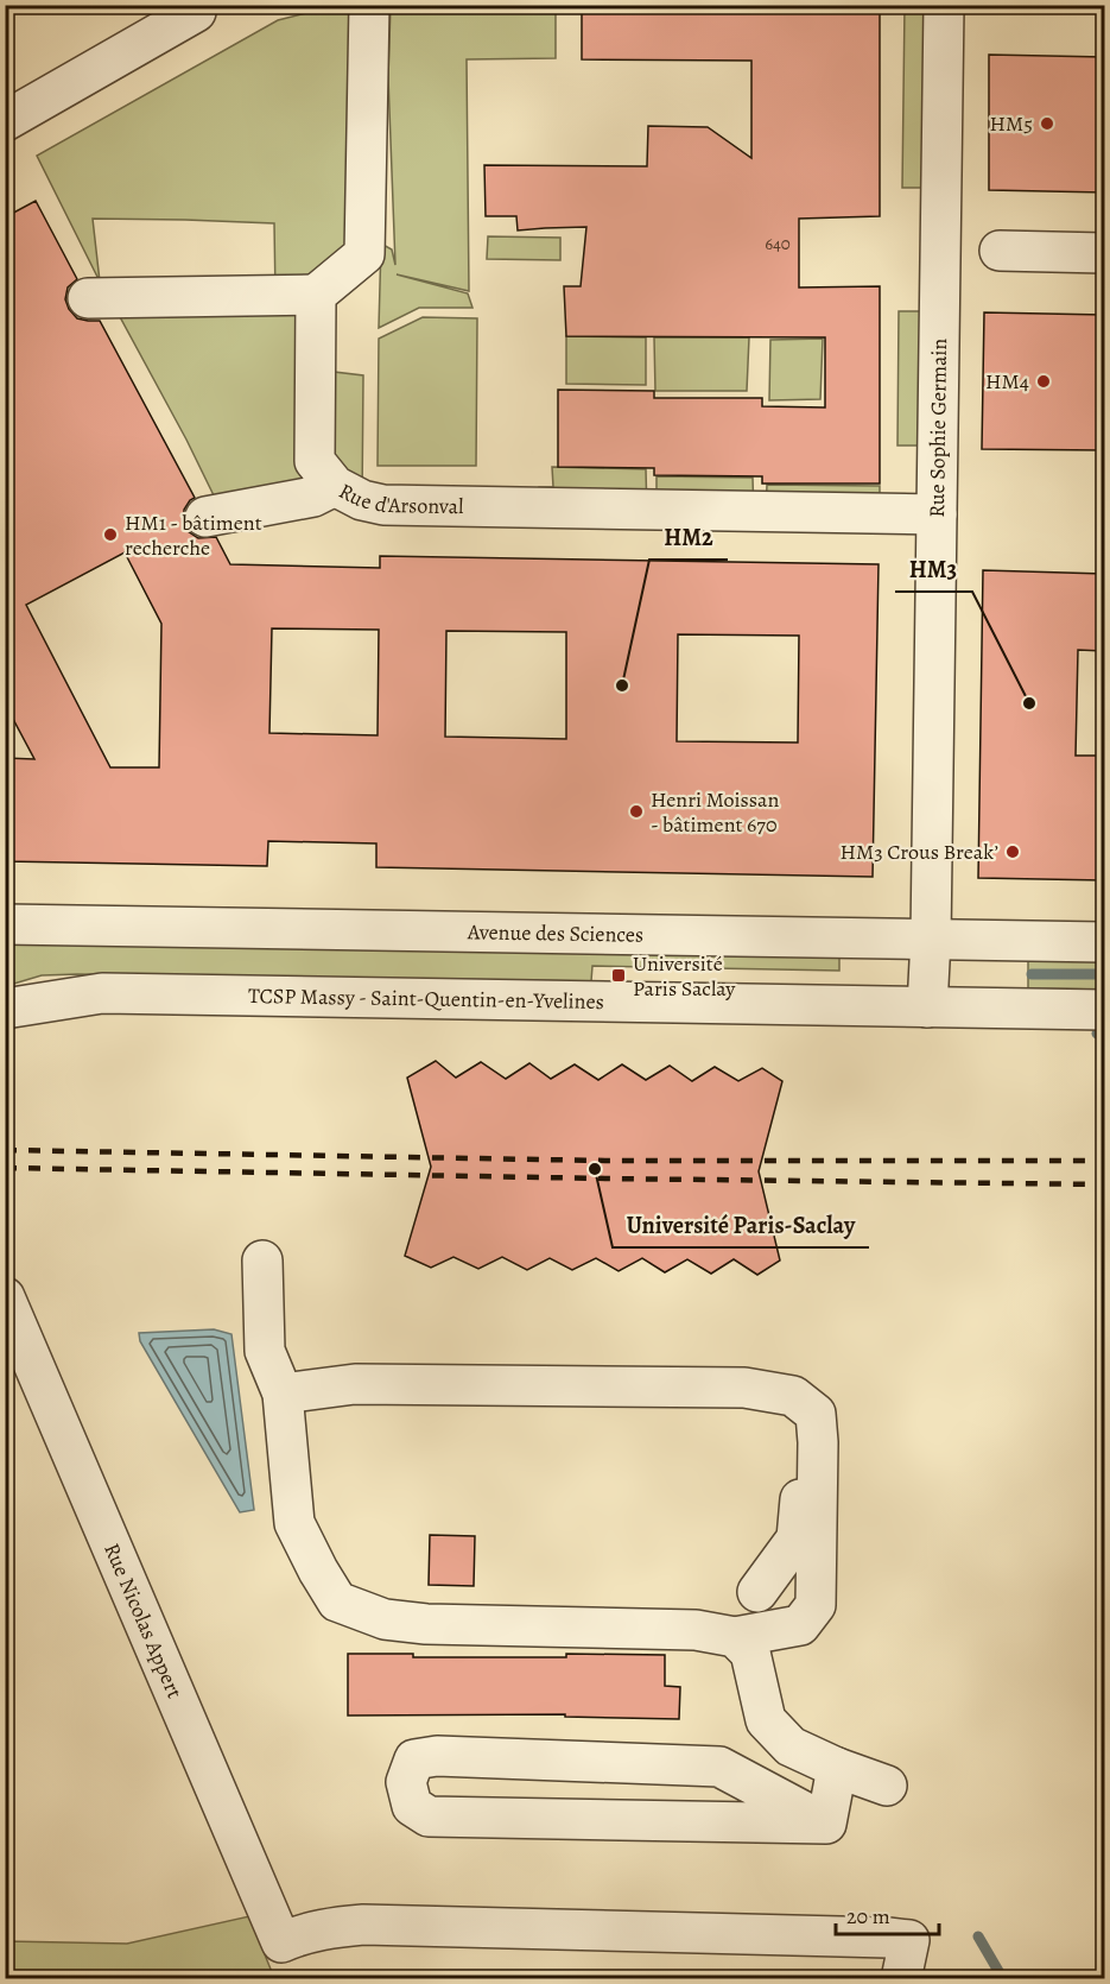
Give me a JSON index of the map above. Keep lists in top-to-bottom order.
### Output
{
  "streets": {
    "street": [
      "Rue Sophie Germain",
      "Rue d'Arsonval",
      "Avenue des Sciences",
      "TCSP Massy - Saint-Quentin-en-Yvelines",
      "Rue Nicolas Appert"
    ]
  },
  "crossings": [
    ["Rue Sophie Germain", "Rue d'Arsonval"],
    ["Rue Sophie Germain", "Avenue des Sciences"],
    ["Rue Sophie Germain", "TCSP Massy - Saint-Quentin-en-Yvelines"]
  ],
  "places": {
    "other": [
      "HM5",
      "HM4",
      "HM1 - bâtiment recherche",
      "HM2",
      "HM3",
      "Henri Moissan - bâtiment 670",
      "HM3 Crous Break’",
      "Université Paris-Saclay"
    ],
    "transit": ["Université Paris Saclay"]
  },
  "house_numbers": ["640"],
  "scale_bar": "20 m"
}
